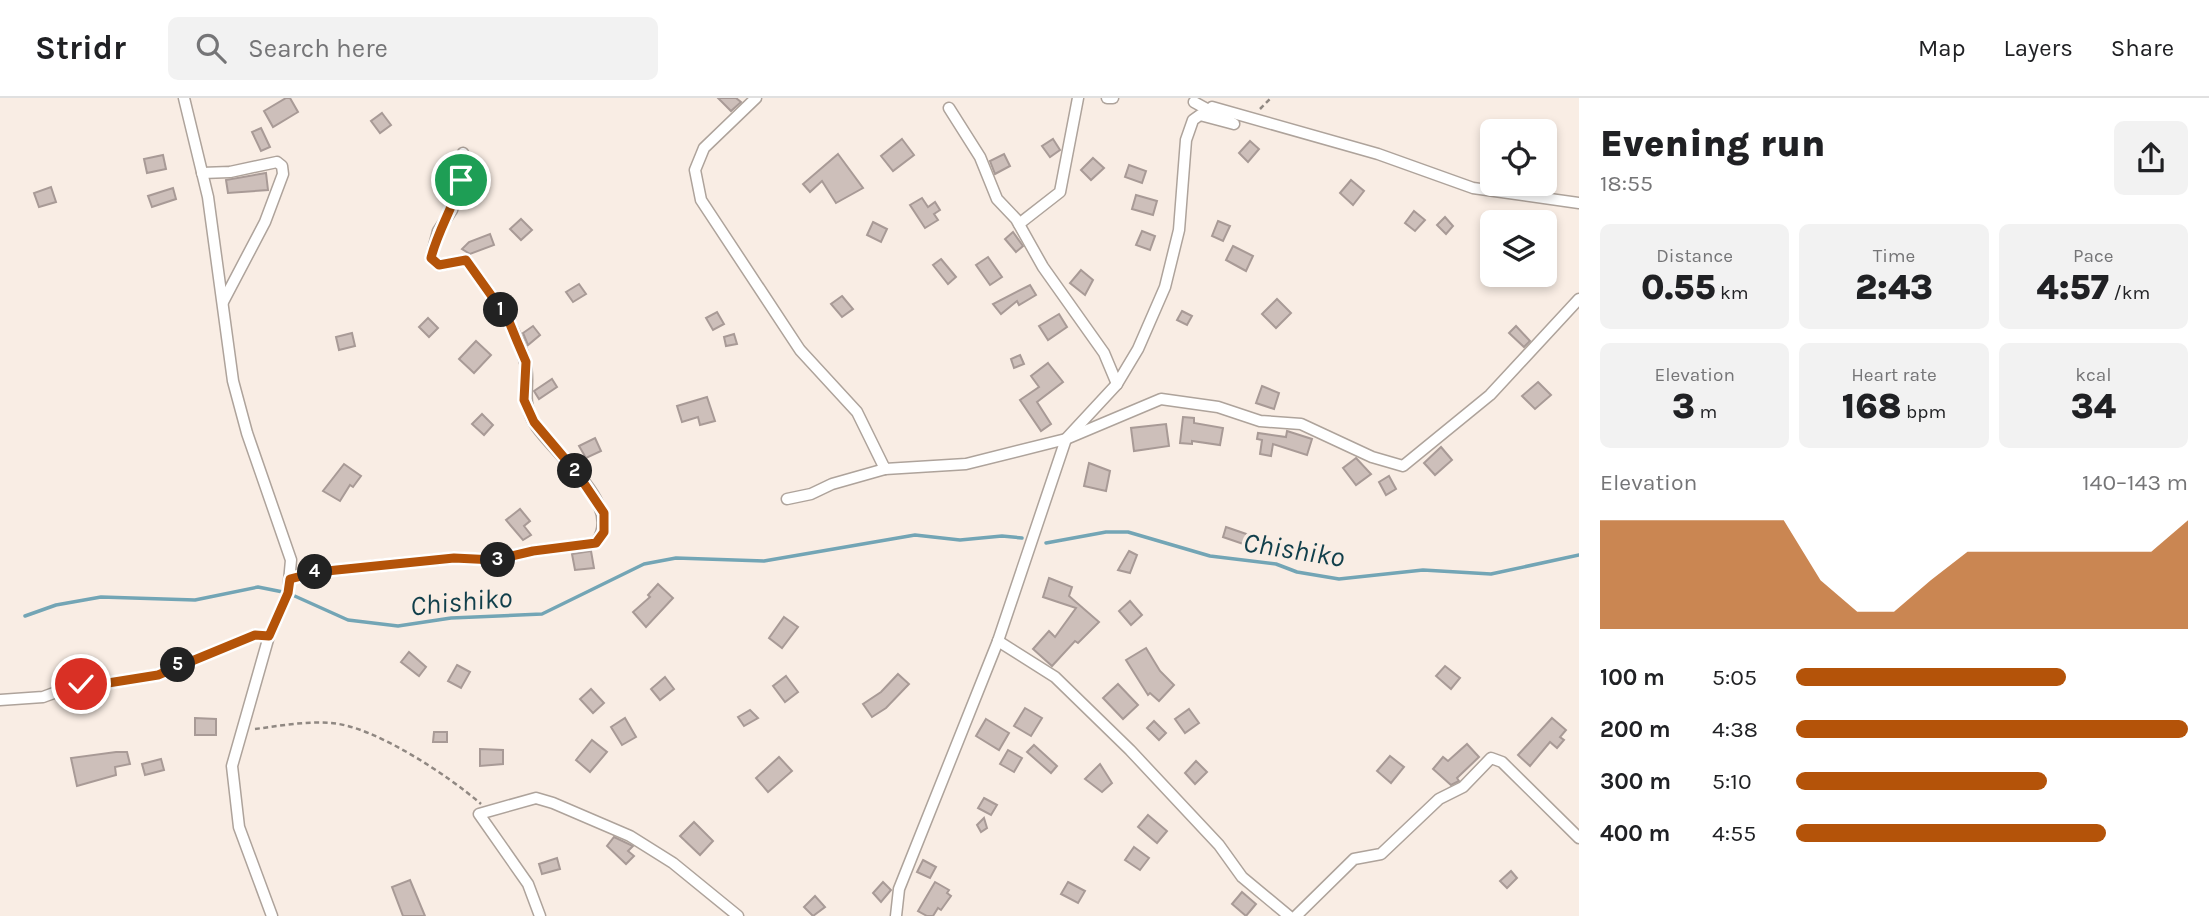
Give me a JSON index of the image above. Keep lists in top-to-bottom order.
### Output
{
  "water": ["Chishiko"],
  "page": {
    "header": "Stridr",
    "search": "Search here",
    "nav": ["Map", "Layers", "Share"],
    "heading": ["Evening run", "18:55"],
    "stats": [
      ["Distance", "0.55 km"],
      ["Time", "2:43"],
      ["Pace", "4:57 /km"],
      ["Elevation", "3 m"],
      ["Heart rate", "168 bpm"],
      ["kcal", "34"]
    ],
    "pins": [
      "1",
      "2",
      "3",
      "4",
      "5"
    ],
    "chart": ["Elevation", "140–143 m"],
    "list": [
      {
        "name": "100 m",
        "note": "5:05"
      },
      {
        "name": "200 m",
        "note": "4:38"
      },
      {
        "name": "300 m",
        "note": "5:10"
      },
      {
        "name": "400 m",
        "note": "4:55"
      }
    ]
  }
}
